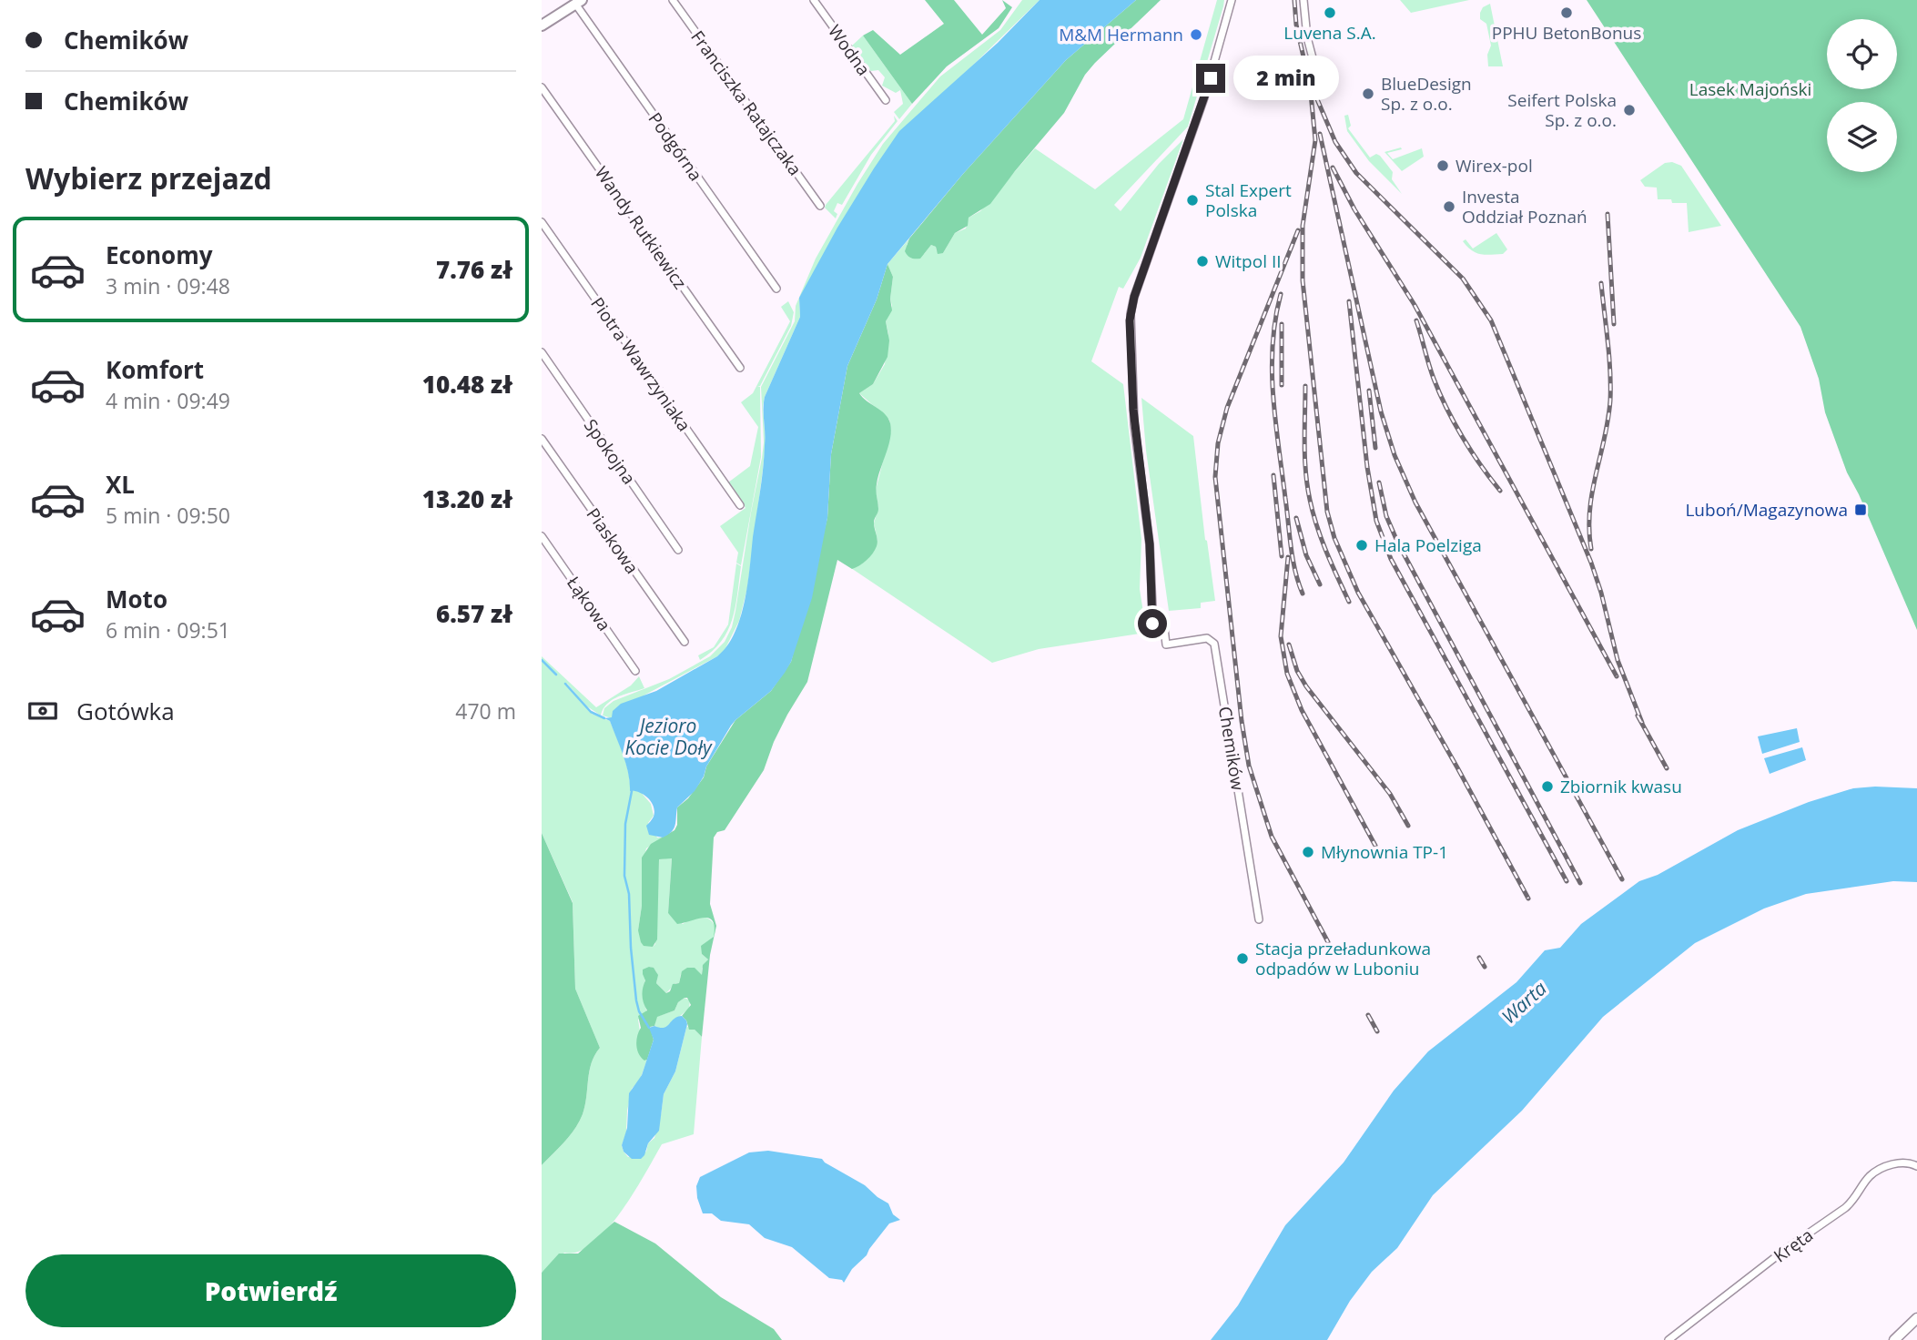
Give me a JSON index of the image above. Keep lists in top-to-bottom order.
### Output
{
  "streets": {
    "street": [
      "Wodna",
      "Franciszka Ratajczaka",
      "Podgórna",
      "Wandy Rutkiewicz",
      "Piotra Wawrzyniaka",
      "Spokojna",
      "Piaskowa",
      "Łąkowa",
      "Chemików",
      "Kręta"
    ]
  },
  "water": ["Jezioro Kocie Doły", "Warta"],
  "parks": ["Lasek Majoński"],
  "places": {
    "other": [
      "Luvena S.A.",
      "PPHU BetonBonus",
      "M&M Hermann",
      "BlueDesign Sp. z o.o.",
      "Seifert Polska Sp. z o.o.",
      "Wirex-pol",
      "Stal Expert Polska",
      "Investa Oddział Poznań",
      "Witpol II",
      "Hala Poelziga",
      "Zbiornik kwasu",
      "Młynownia TP-1",
      "Stacja przeładunkowa odpadów w Luboniu"
    ],
    "transit": ["Luboń/Magazynowa"]
  },
  "page": {
    "banner": ["Chemików", "Chemików"],
    "bubble": "2 min",
    "heading": "Wybierz przejazd",
    "list": [
      {
        "name": "Economy",
        "note": "3 min · 09:48",
        "value": "7.76 zł"
      },
      {
        "name": "Komfort",
        "note": "4 min · 09:49",
        "value": "10.48 zł"
      },
      {
        "name": "XL",
        "note": "5 min · 09:50",
        "value": "13.20 zł"
      },
      {
        "name": "Moto",
        "note": "6 min · 09:51",
        "value": "6.57 zł"
      }
    ],
    "pay": ["Gotówka", "470 m"],
    "buttons": "Potwierdź"
  }
}
